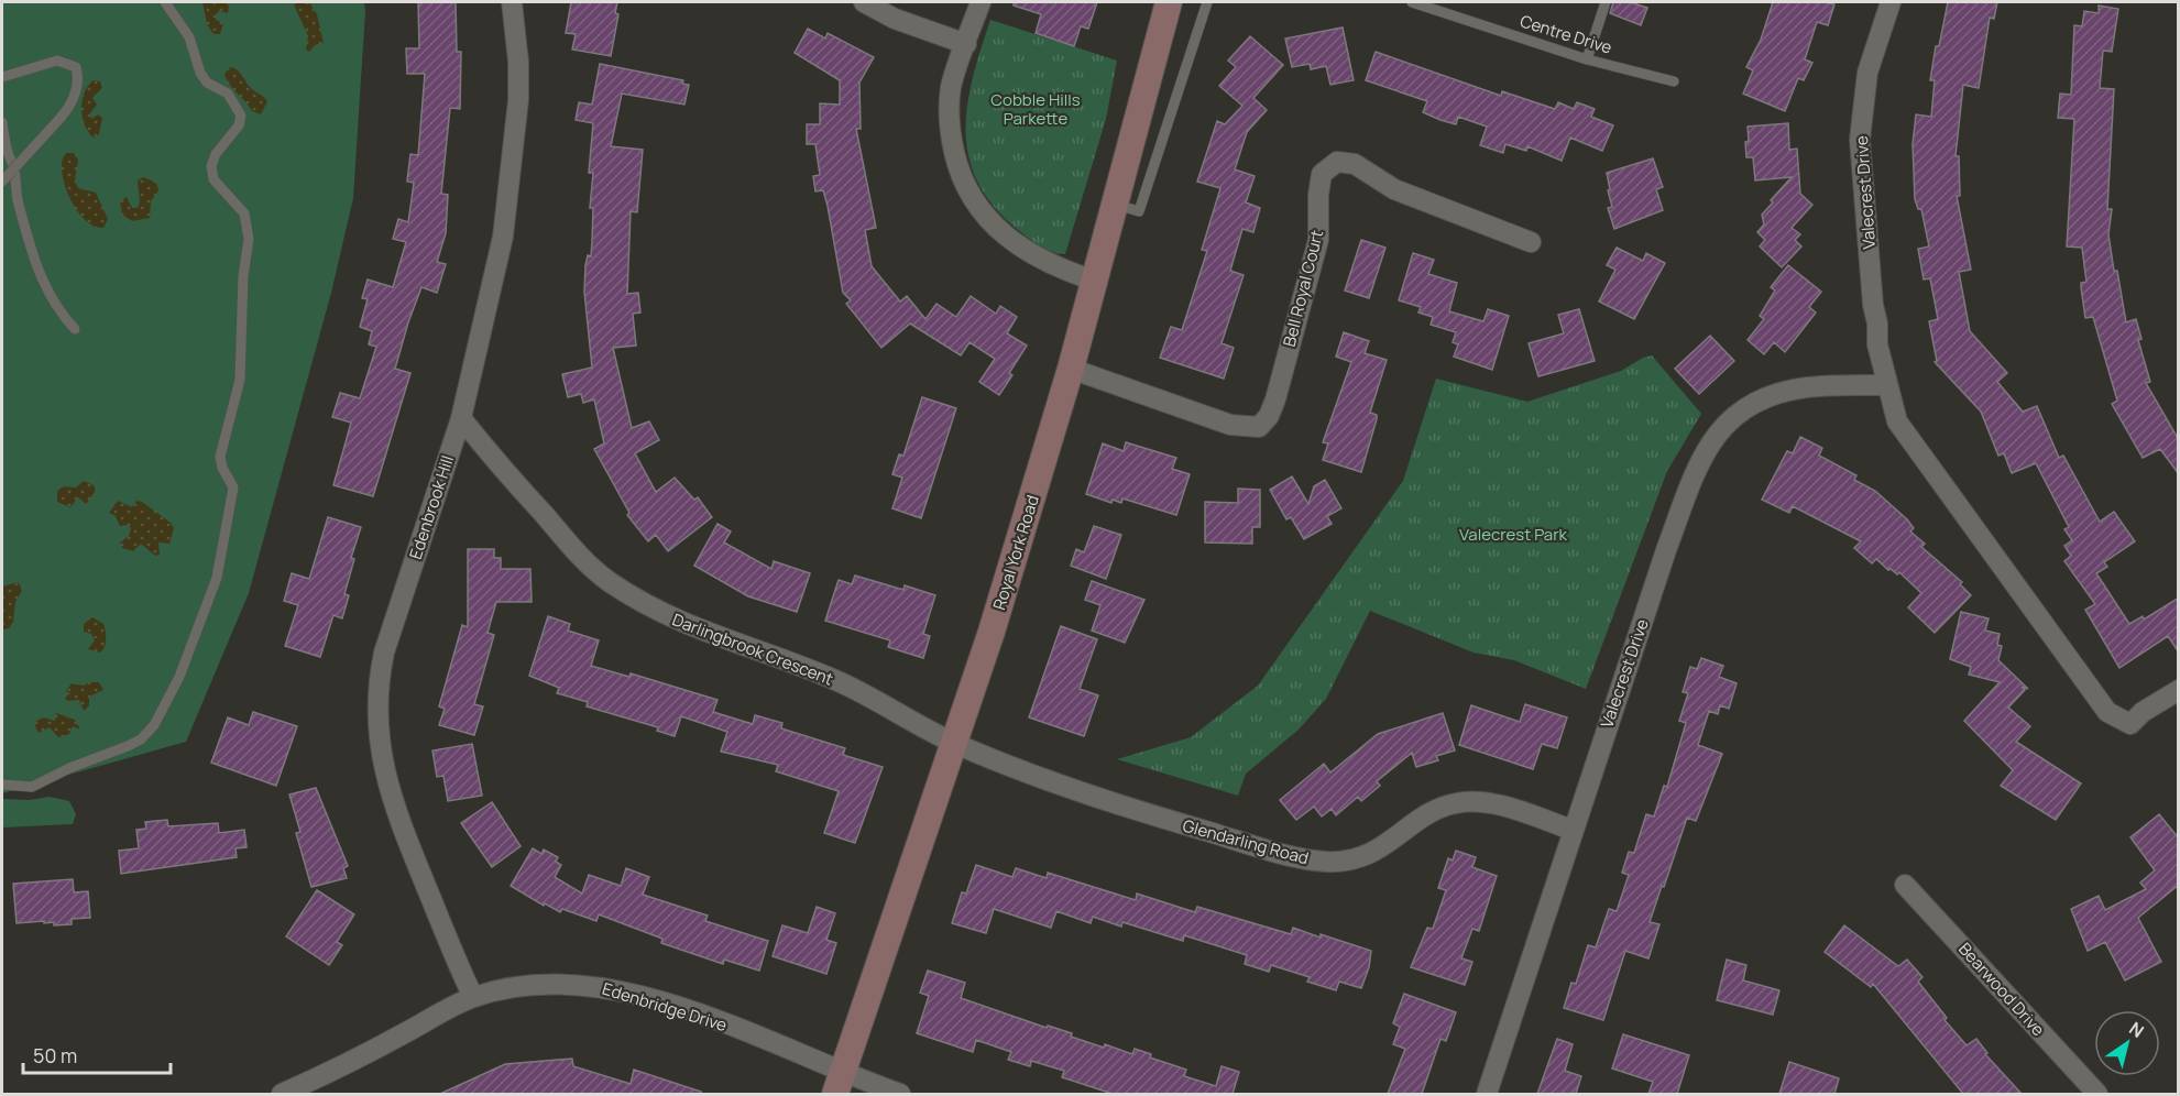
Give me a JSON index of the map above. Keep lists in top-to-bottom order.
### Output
{
  "streets": {
    "main road": ["Royal York Road"],
    "street": [
      "Valecrest Drive",
      "Bell Royal Court",
      "Edenbrook Hill",
      "Darlingbrook Crescent",
      "Glendarling Road",
      "Bearwood Drive",
      "Edenbridge Drive"
    ],
    "lane": ["Centre Drive"]
  },
  "crossings": [
    ["Valecrest Drive", "Glendarling Road"],
    ["Bell Royal Court", "Royal York Road"],
    ["Edenbrook Hill", "Darlingbrook Crescent"],
    ["Edenbrook Hill", "Edenbridge Drive"],
    ["Royal York Road", "Darlingbrook Crescent"],
    ["Royal York Road", "Glendarling Road"],
    ["Royal York Road", "Edenbridge Drive"],
    ["Darlingbrook Crescent", "Glendarling Road"]
  ],
  "parks": ["Cobble Hills Parkette", "Valecrest Park"],
  "scale_bar": "50 m",
  "north": "top right"
}
